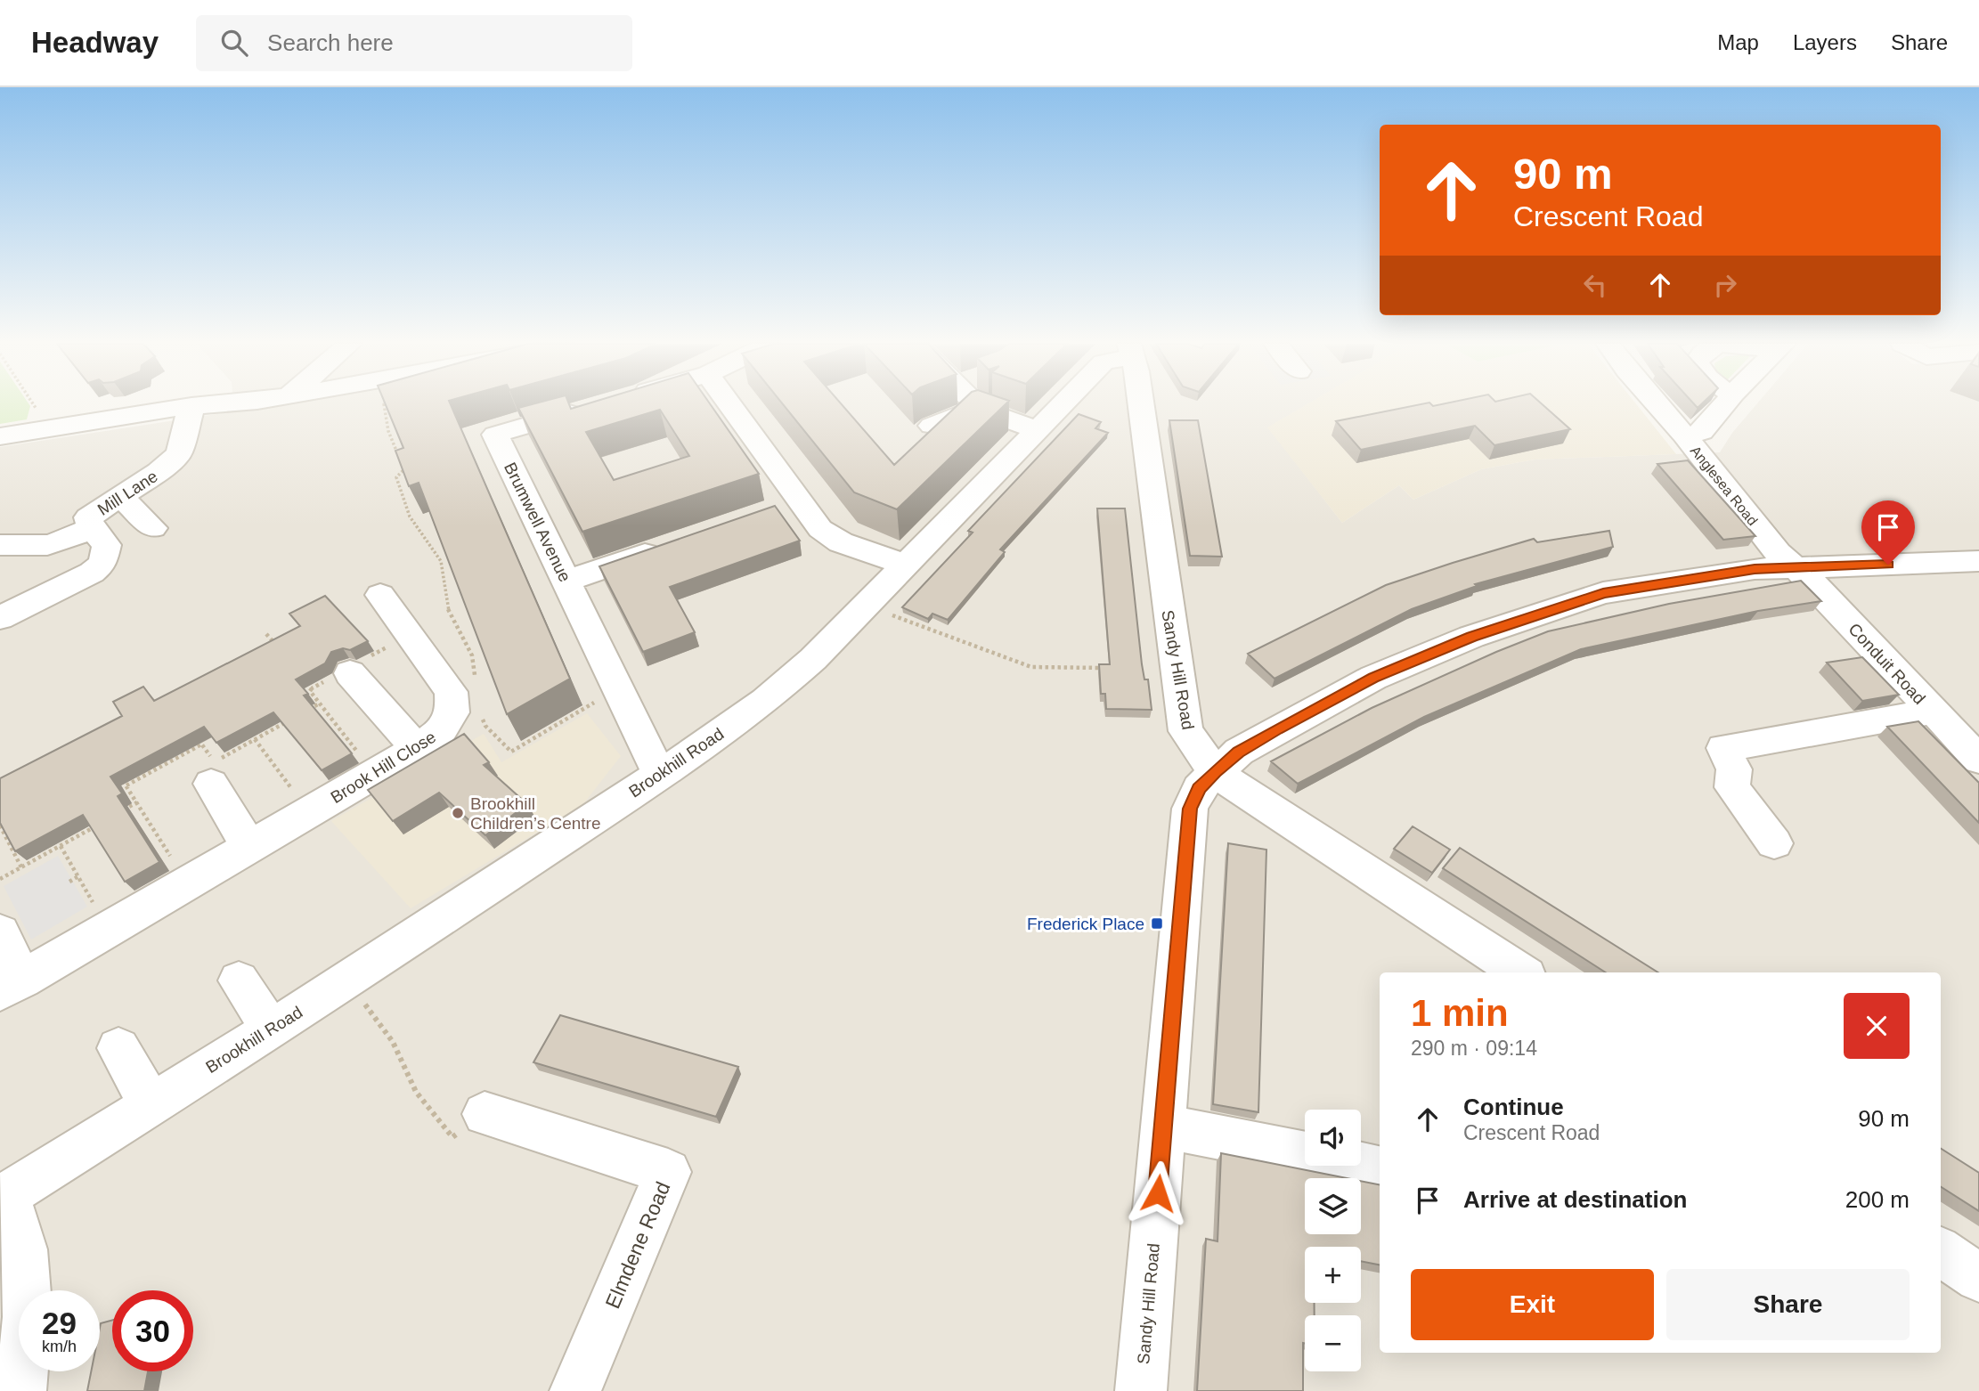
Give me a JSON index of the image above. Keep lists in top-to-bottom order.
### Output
{
  "streets": {
    "street": [
      "Anglesea Road",
      "Mill Lane",
      "Brumwell Avenue",
      "Conduit Road",
      "Sandy Hill Road",
      "Brookhill Road",
      "Brook Hill Close",
      "Elmdene Road"
    ]
  },
  "crossings": [
    ["Anglesea Road", "Conduit Road"],
    ["Brumwell Avenue", "Brookhill Road"]
  ],
  "places": {
    "other": ["Brookhill Children’s Centre"],
    "transit": ["Frederick Place"]
  },
  "page": {
    "header": "Headway",
    "search": "Search here",
    "nav": ["Map", "Layers", "Share"],
    "turn": ["90 m", "Crescent Road"],
    "heading": ["1 min", "290 m · 09:14"],
    "list": [
      {
        "name": "Continue",
        "note": "Crescent Road",
        "value": "90 m"
      },
      {
        "name": "Arrive at destination",
        "value": "200 m"
      }
    ],
    "map_buttons": ["+", "−"],
    "buttons": ["Exit", "Share"],
    "speed": "29 km/h",
    "limit": "30"
  }
}
